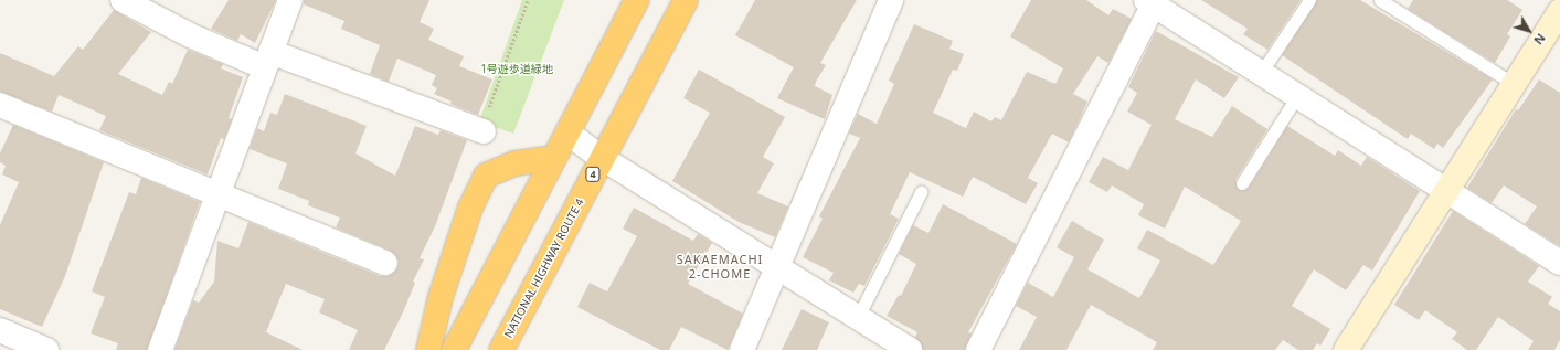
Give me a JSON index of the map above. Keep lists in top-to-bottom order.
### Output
{
  "streets": {
    "highway": ["4", "NATIONAL HIGHWAY ROUTE 4"]
  },
  "districts": ["SAKAEMACHI 2-CHOME"],
  "parks": ["1号遊歩道緑地"],
  "north": "bottom right"
}
